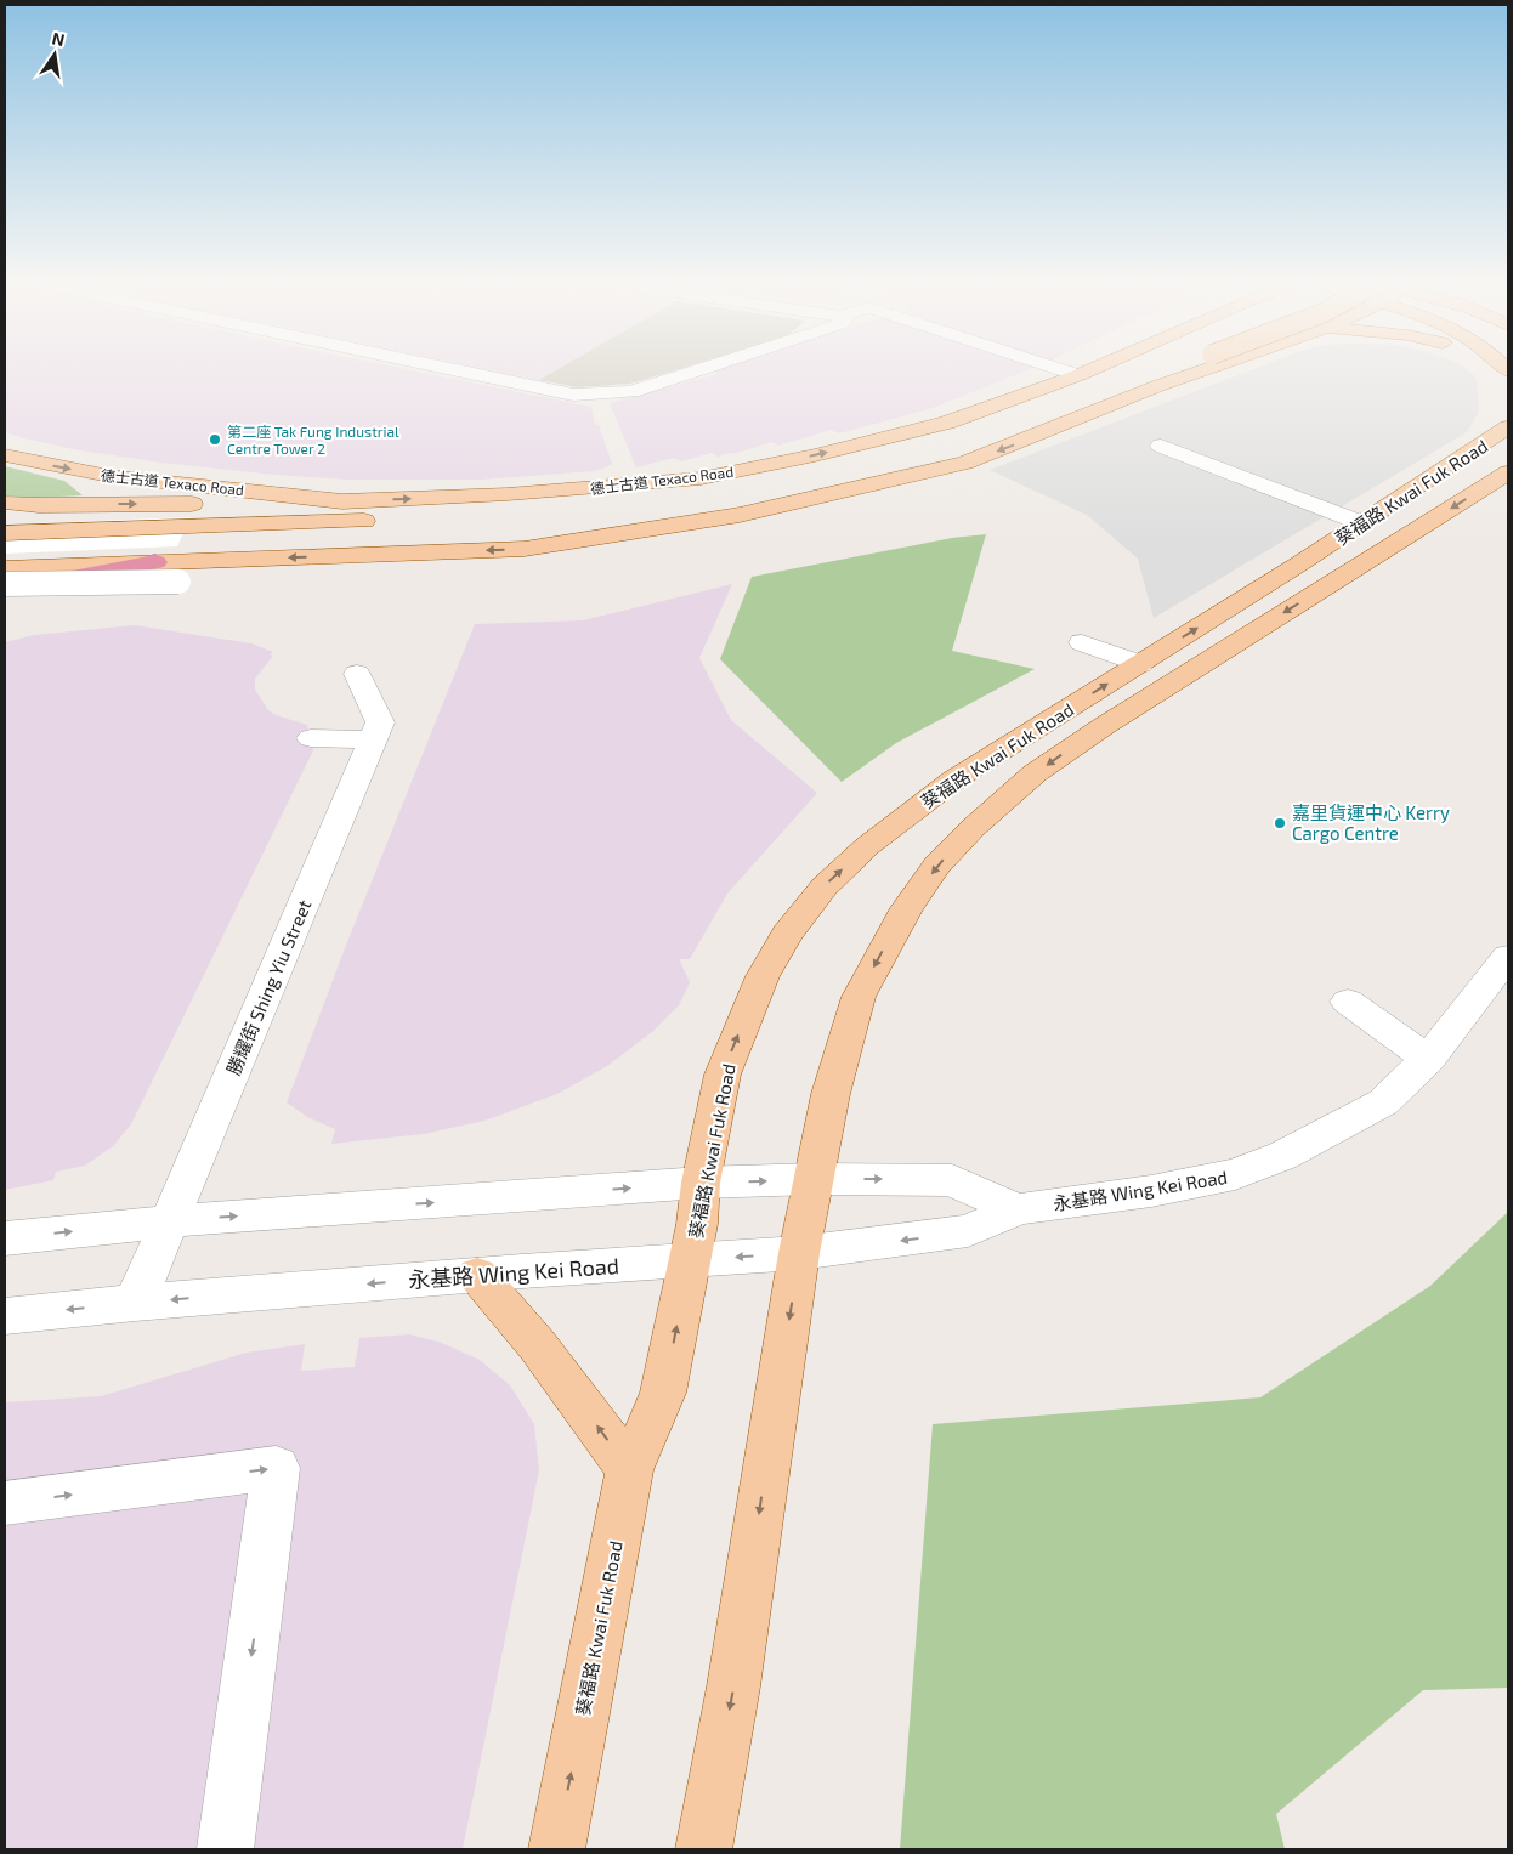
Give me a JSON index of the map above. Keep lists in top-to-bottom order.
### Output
{
  "streets": {
    "main road": ["德士古道 Texaco Road", "葵福路 Kwai Fuk Road"],
    "street": ["勝耀街 Shing Yiu Street", "永基路 Wing Kei Road"]
  },
  "crossings": [
    ["葵福路 Kwai Fuk Road", "永基路 Wing Kei Road"],
    ["勝耀街 Shing Yiu Street", "永基路 Wing Kei Road"]
  ],
  "places": ["第二座 Tak Fung Industrial Centre Tower 2", "嘉里貨運中心 Kerry Cargo Centre"],
  "north": "top"
}
